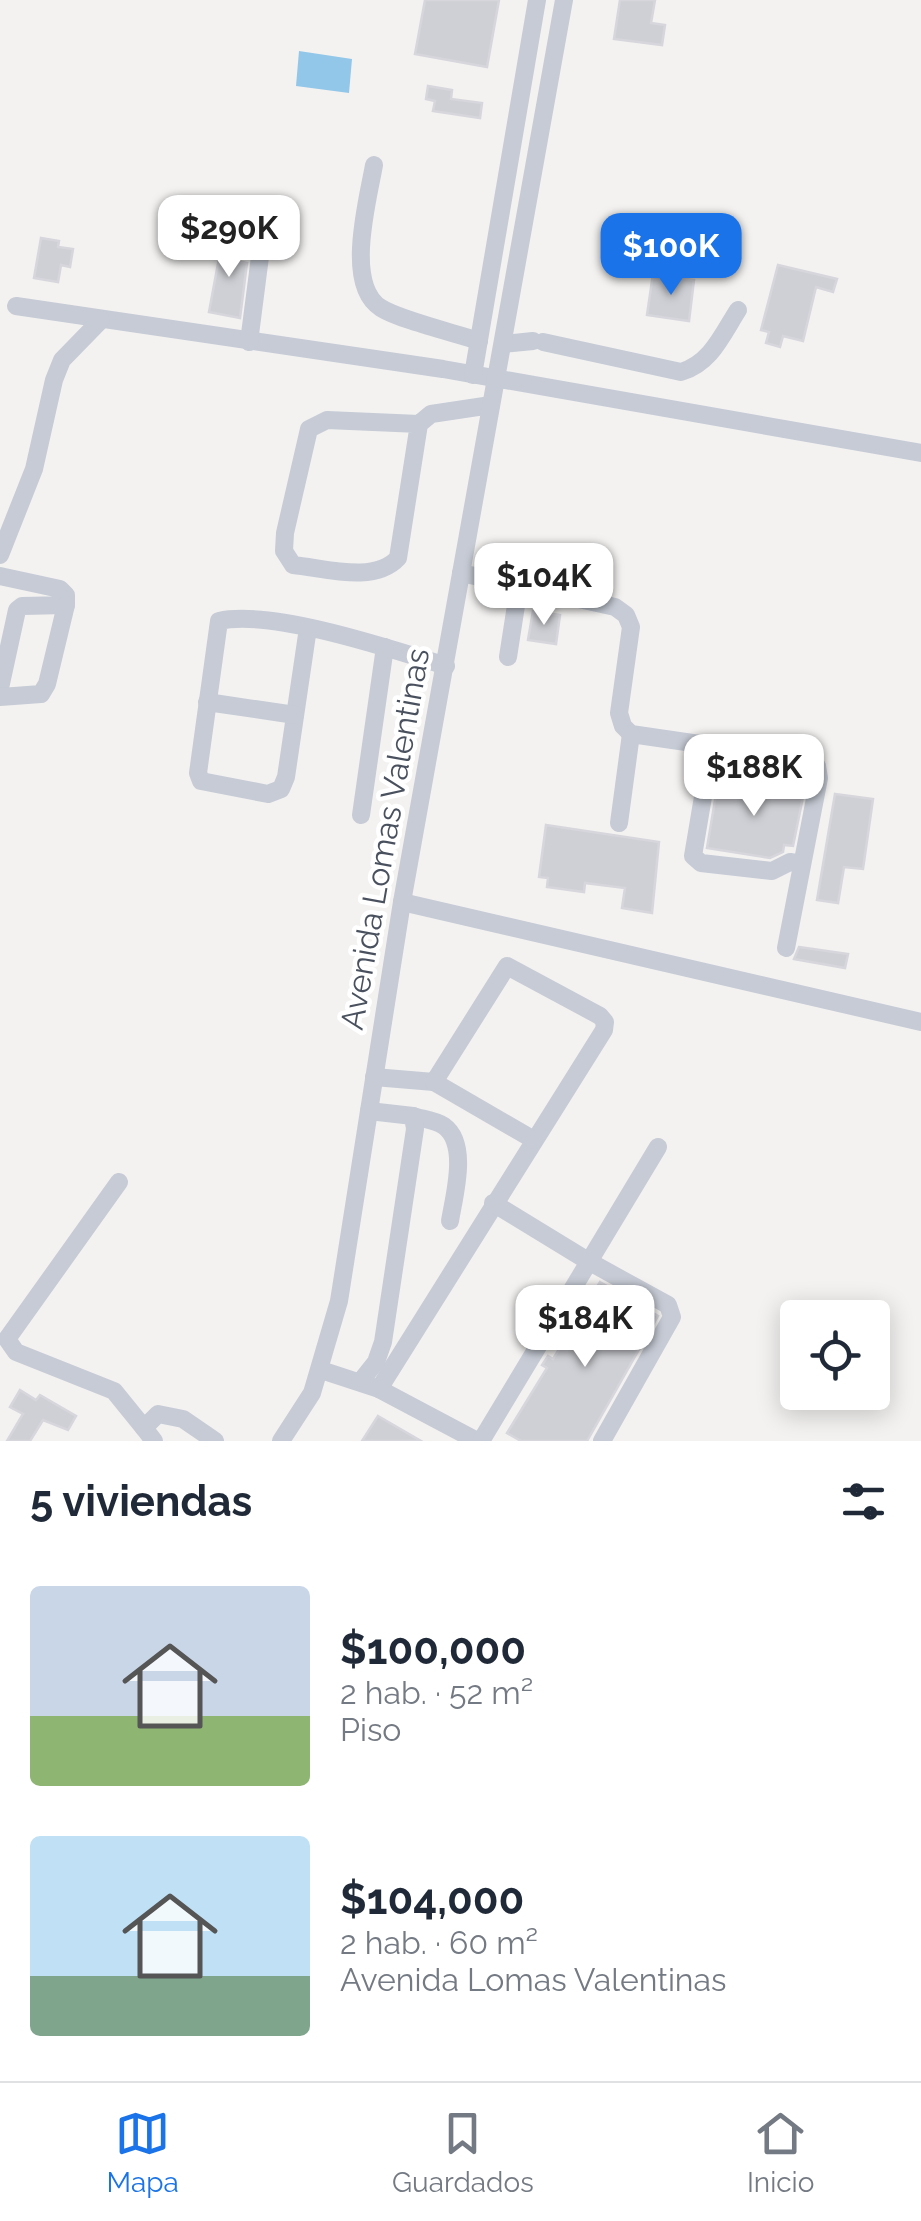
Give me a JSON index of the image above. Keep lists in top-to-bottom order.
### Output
{
  "streets": {
    "street": ["Avenida Lomas Valentinas"]
  },
  "page": {
    "price": [
      "$290K",
      "$100K",
      "$104K",
      "$188K",
      "$184K"
    ],
    "heading": "5 viviendas",
    "list": [
      {
        "name": "$100,000",
        "note": "2 hab. · 52 m² · Piso"
      },
      {
        "name": "$104,000",
        "note": "2 hab. · 60 m² · Avenida Lomas Valentinas"
      }
    ],
    "tabs": ["Mapa", "Guardados", "Inicio"]
  }
}
